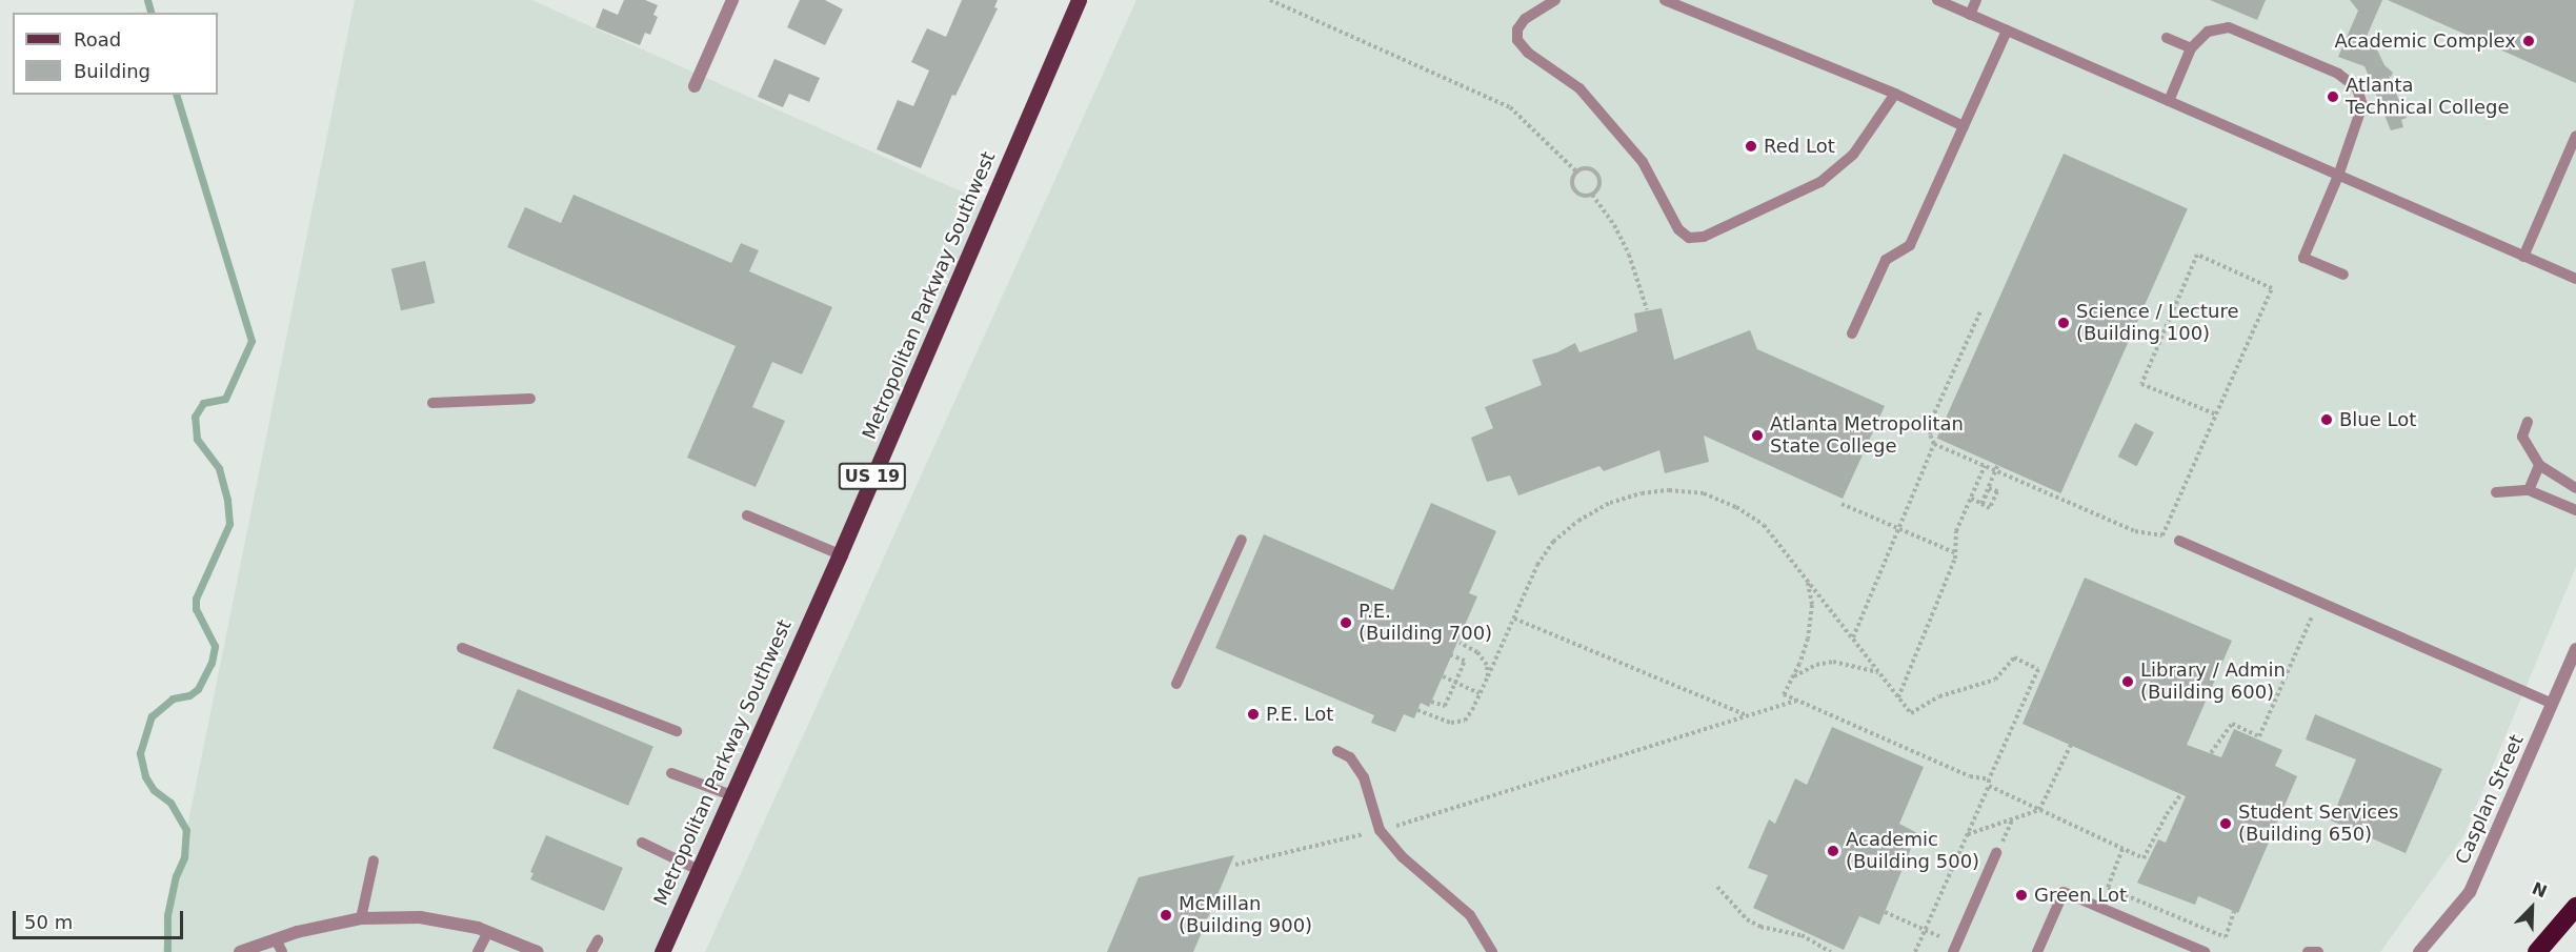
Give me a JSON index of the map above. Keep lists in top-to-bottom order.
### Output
{
  "streets": {
    "main road": ["Metropolitan Parkway Southwest", "US 19"],
    "street": ["Casplan Street"]
  },
  "places": [
    "Academic Complex",
    "Atlanta Technical College",
    "Red Lot",
    "Science / Lecture (Building 100)",
    "Blue Lot",
    "Atlanta Metropolitan State College",
    "P.E. (Building 700)",
    "Library / Admin (Building 600)",
    "P.E. Lot",
    "Student Services (Building 650)",
    "Academic (Building 500)",
    "Green Lot",
    "McMillan (Building 900)"
  ],
  "legend": ["Road", "Building"],
  "scale_bar": "50 m",
  "north": "top right"
}
